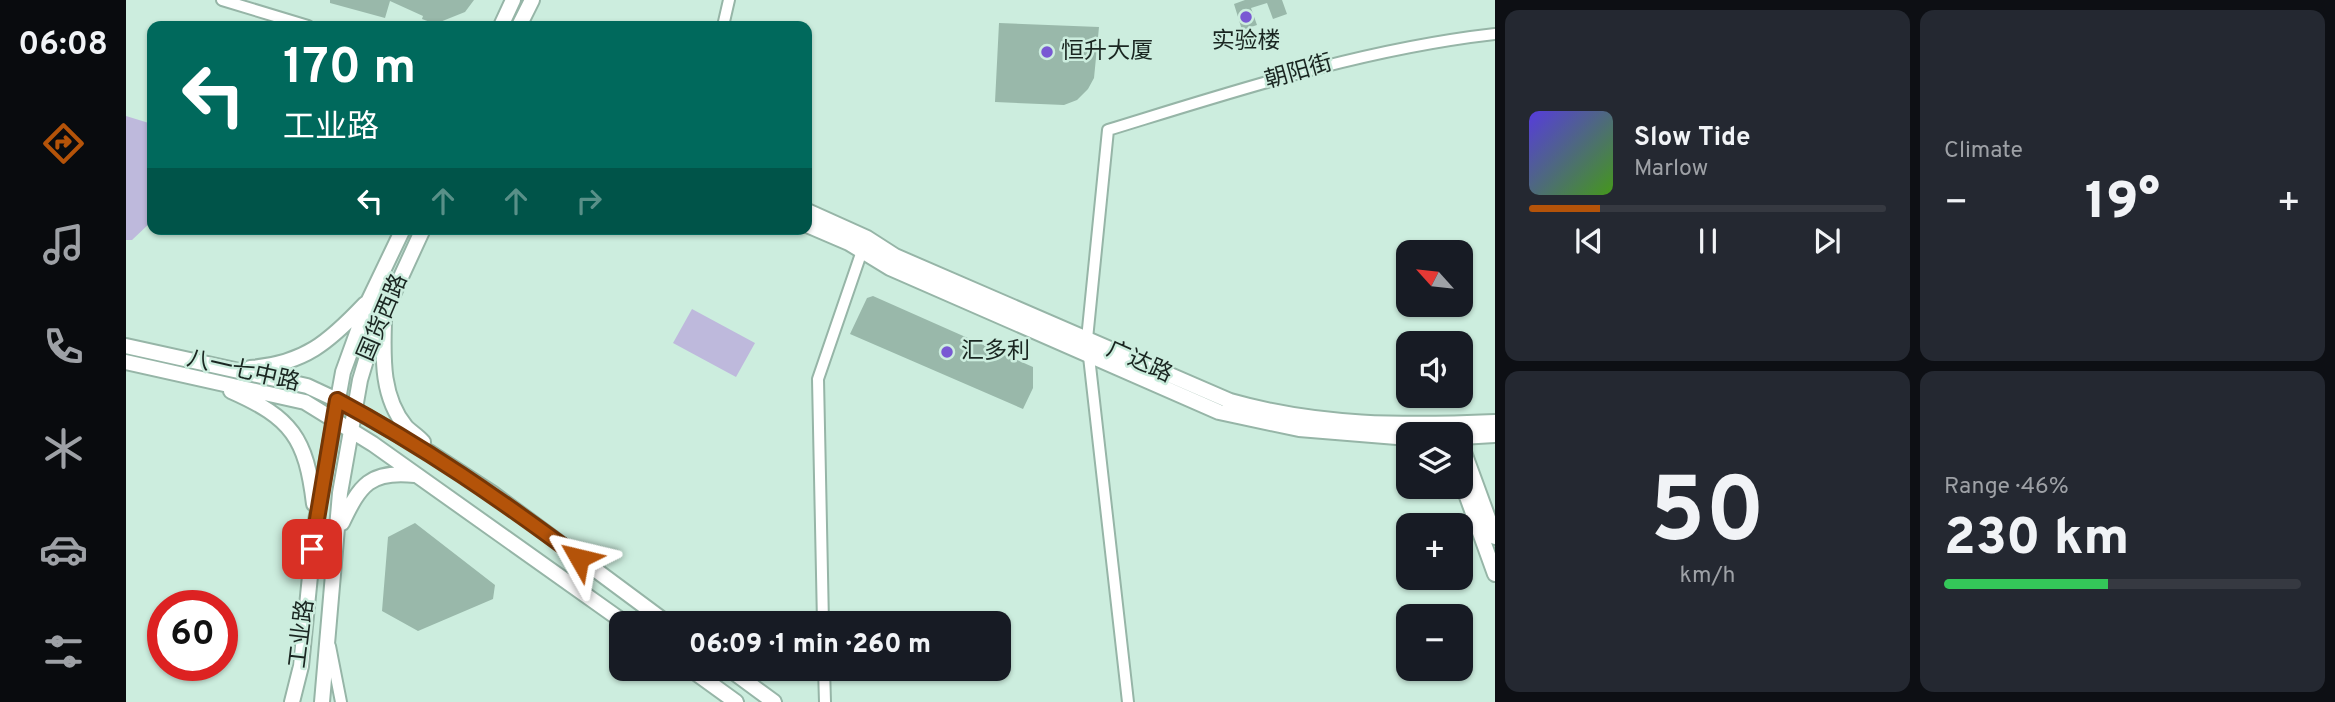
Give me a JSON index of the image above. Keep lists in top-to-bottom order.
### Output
{
  "streets": {
    "main road": [
      "国货西路",
      "广达路",
      "八一七中路",
      "工业路"
    ],
    "street": ["朝阳街"]
  },
  "crossings": [
    ["朝阳街", "广达路"],
    ["国货西路", "八一七中路"],
    ["国货西路", "工业路"],
    ["八一七中路", "工业路"]
  ],
  "places": ["实验楼", "恒升大厦", "汇多利"],
  "north": "top left",
  "page": {
    "tabs": "06:08",
    "tile": [
      "Climate",
      ["50", "km/h"],
      ["Range · 46%", "230 km"]
    ],
    "turn": ["170 m", "工业路"],
    "song": ["Slow Tide", "Marlow"],
    "heat": ["−", "19°", "+"],
    "map_buttons": ["+", "−"],
    "limit": "60",
    "trip": "06:09 · 1 min · 260 m"
  }
}
